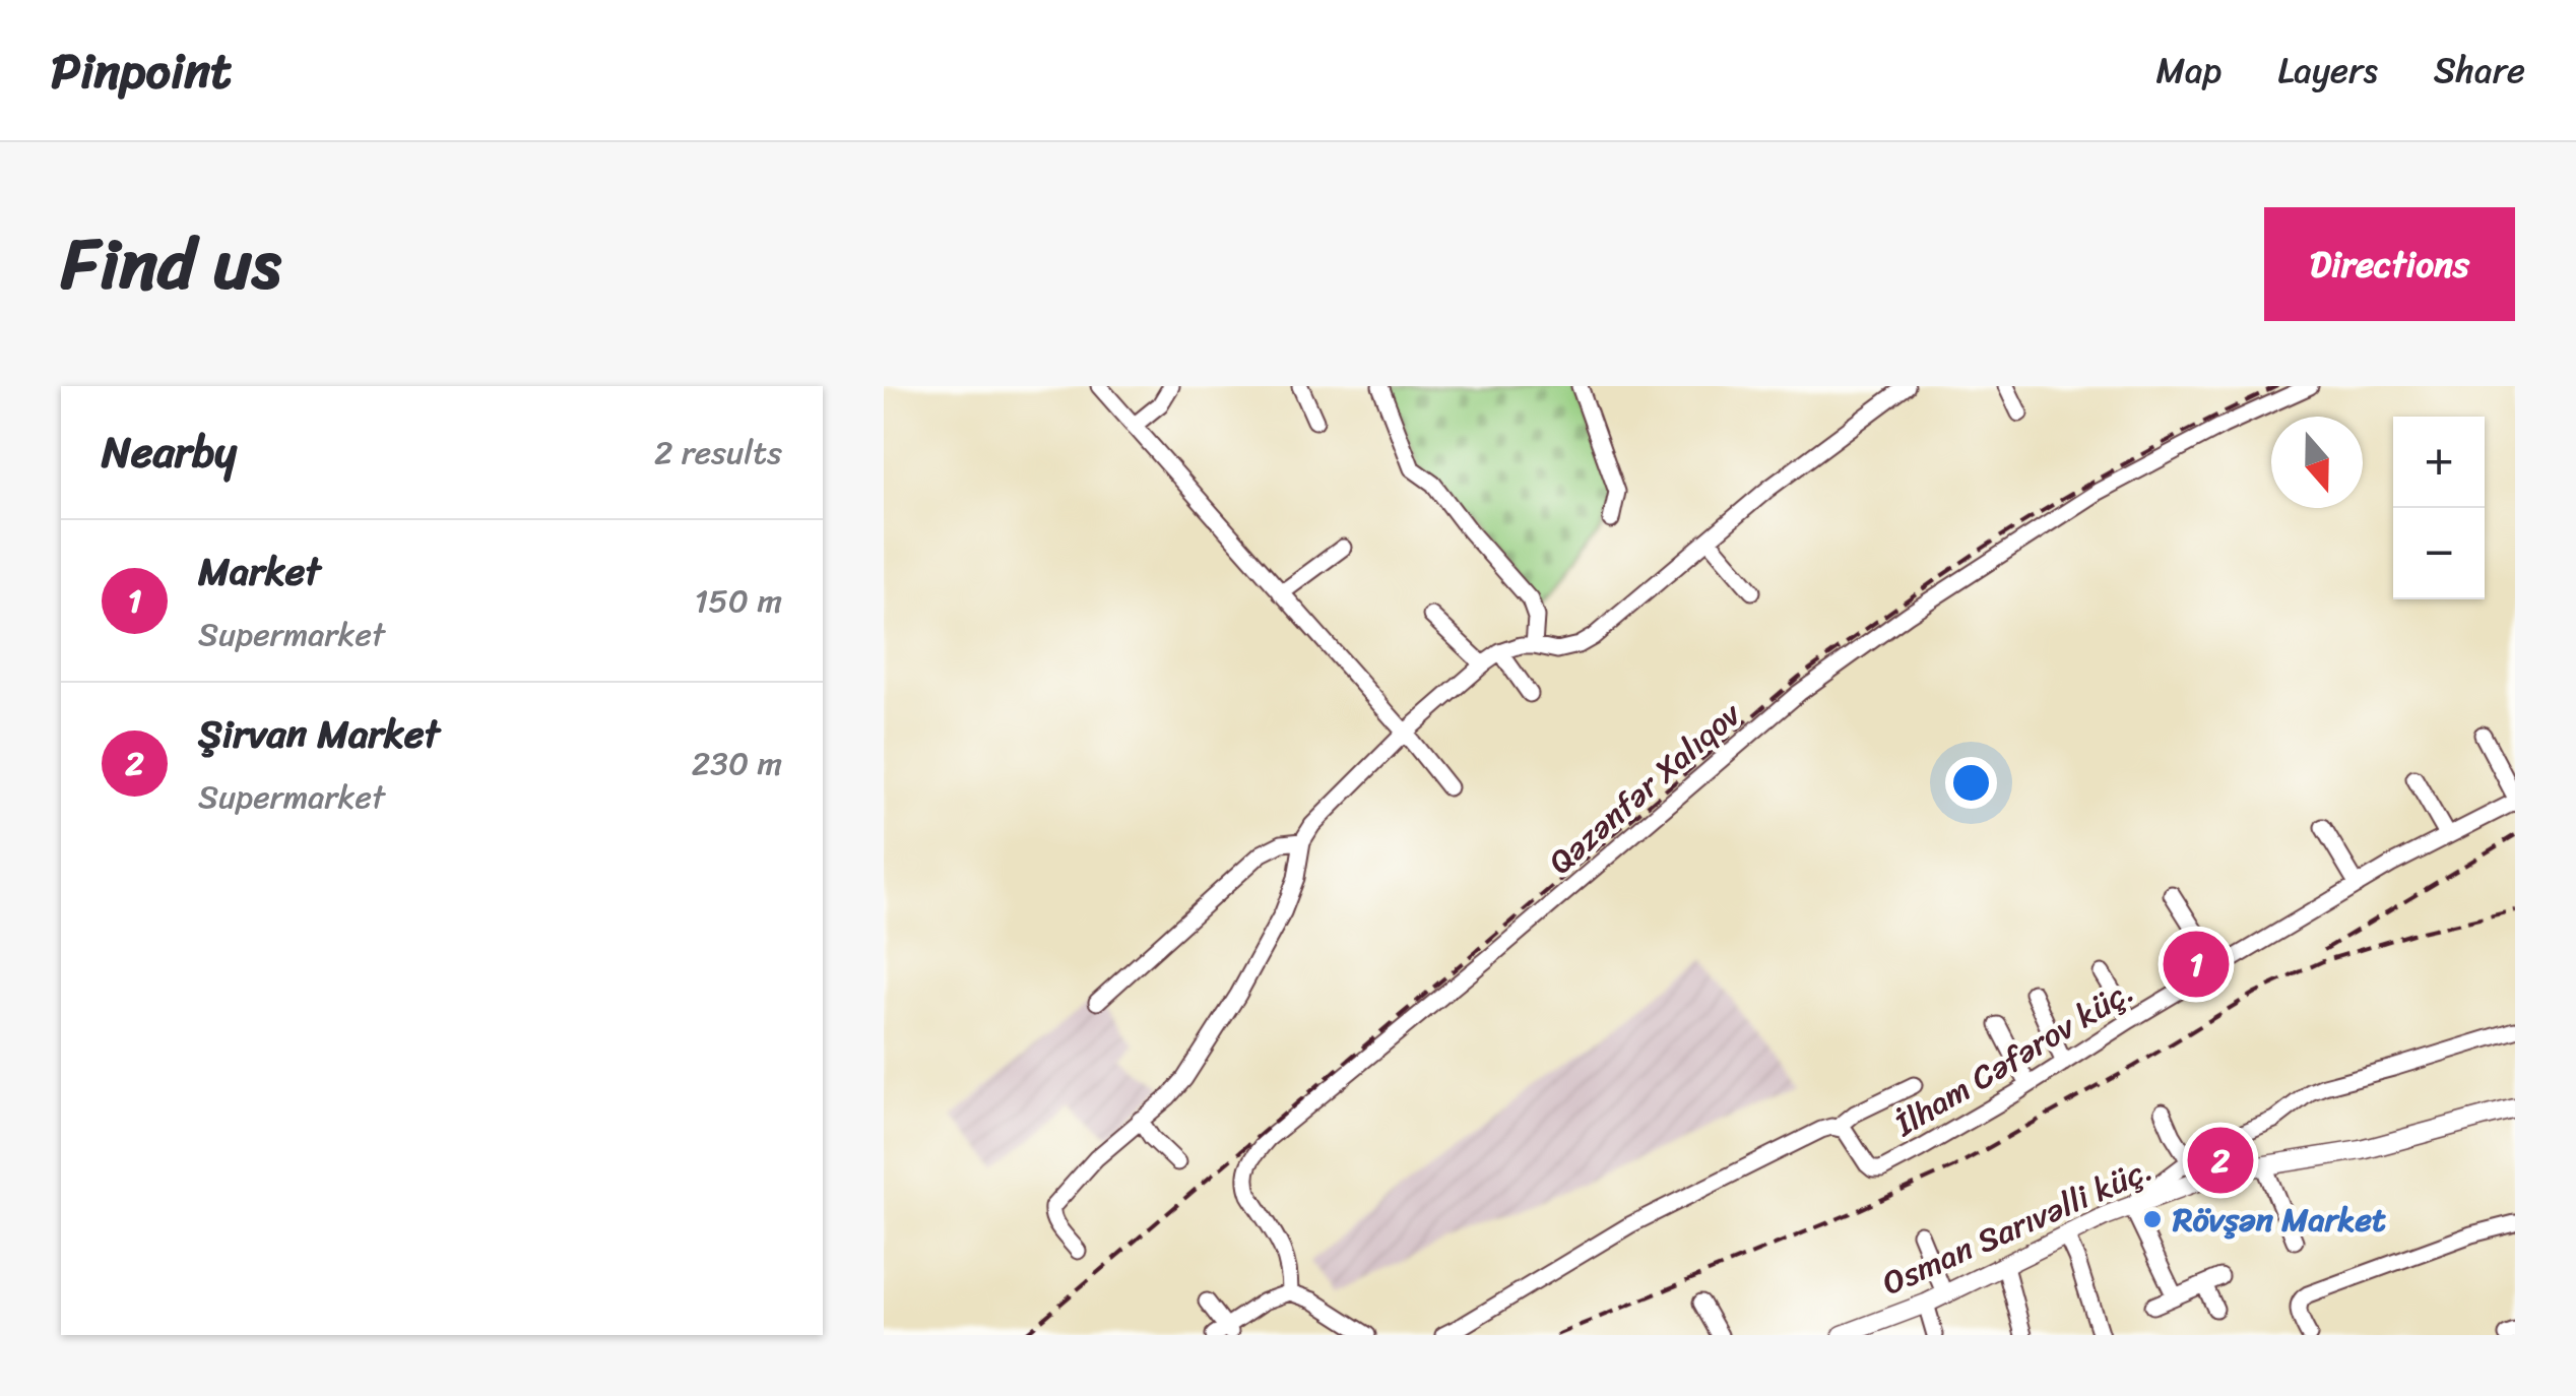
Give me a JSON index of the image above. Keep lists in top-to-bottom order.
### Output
{
  "streets": {
    "street": ["Qəzənfər Xalıqov", "İlham Cəfərov küç.", "Osman Sarıvəlli küç."]
  },
  "places": ["Rövşən Market"],
  "north": "bottom",
  "page": {
    "header": "Pinpoint",
    "nav": ["Map", "Layers", "Share"],
    "title": "Find us",
    "buttons": "Directions",
    "heading": ["Nearby", "2 results"],
    "map_buttons": ["+", "−"],
    "list": [
      {
        "mark": "1",
        "name": "Market",
        "note": "Supermarket",
        "value": "150 m"
      },
      {
        "mark": "2",
        "name": "Şirvan Market",
        "note": "Supermarket",
        "value": "230 m"
      }
    ],
    "pins": ["1", "2"]
  }
}
